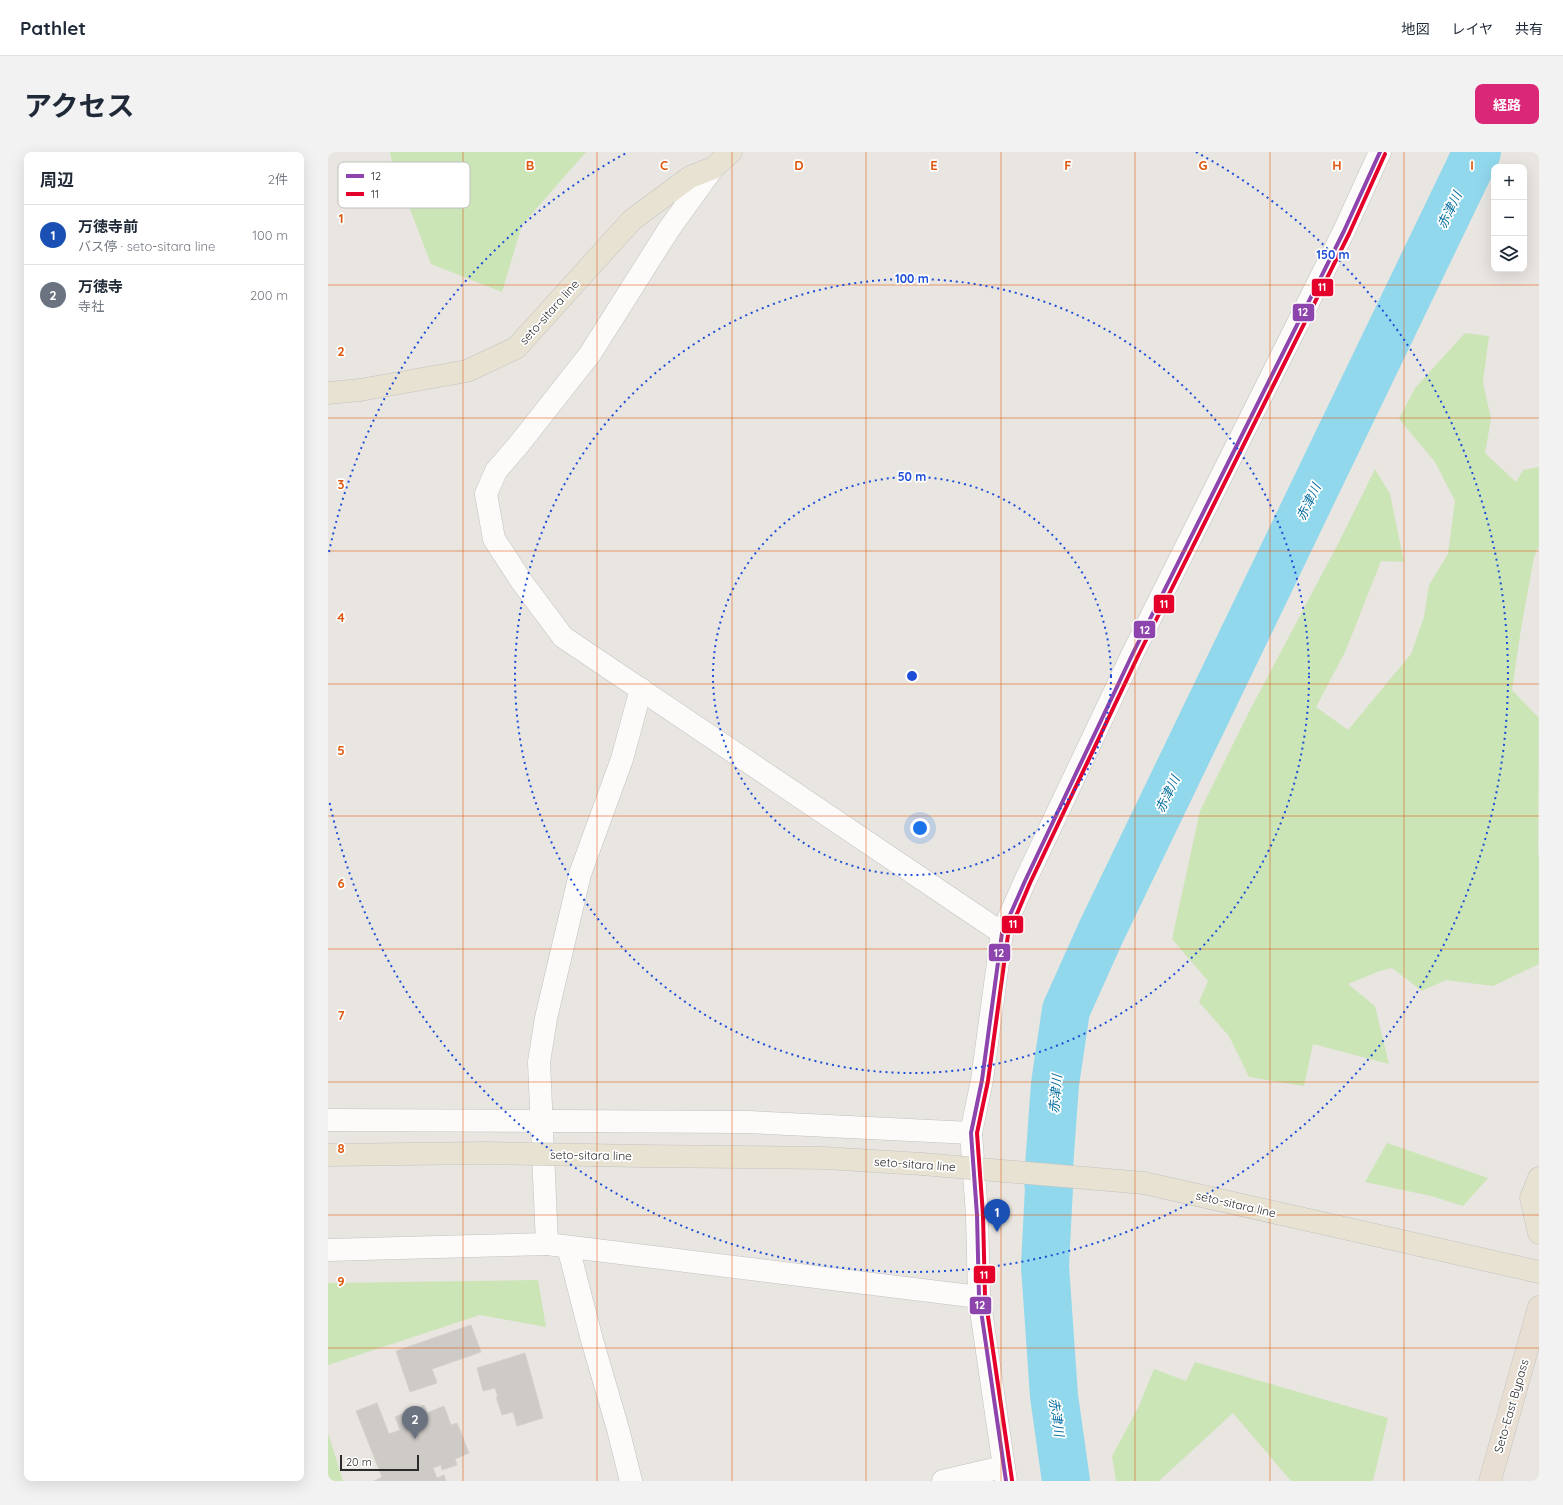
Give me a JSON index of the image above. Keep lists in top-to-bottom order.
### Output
{
  "streets": {
    "highway": ["Seto-East Bypass"],
    "main road": ["seto-sitara line"]
  },
  "water": ["赤津川"],
  "lines": ["transit line 12", "transit line 11"],
  "legend": ["12", "11"],
  "scale_bar": "20 m",
  "page": {
    "header": "Pathlet",
    "nav": ["地図", "レイヤ", "共有"],
    "title": "アクセス",
    "buttons": "経路",
    "heading": ["周辺", "2件"],
    "map_buttons": ["+", "−"],
    "list": [
      {
        "mark": "1",
        "name": "万徳寺前",
        "note": "バス停 · seto-sitara line",
        "value": "100 m"
      },
      {
        "mark": "2",
        "name": "万徳寺",
        "note": "寺社",
        "value": "200 m"
      }
    ],
    "pins": ["1", "2"],
    "scale": "20 m"
  },
  "grid": {
    "columns": [
      "B",
      "C",
      "D",
      "E",
      "F",
      "G",
      "H",
      "I"
    ],
    "rows": [
      "1",
      "2",
      "3",
      "4",
      "5",
      "6",
      "7",
      "8",
      "9"
    ]
  },
  "rings": ["150 m", "100 m", "50 m"]
}
